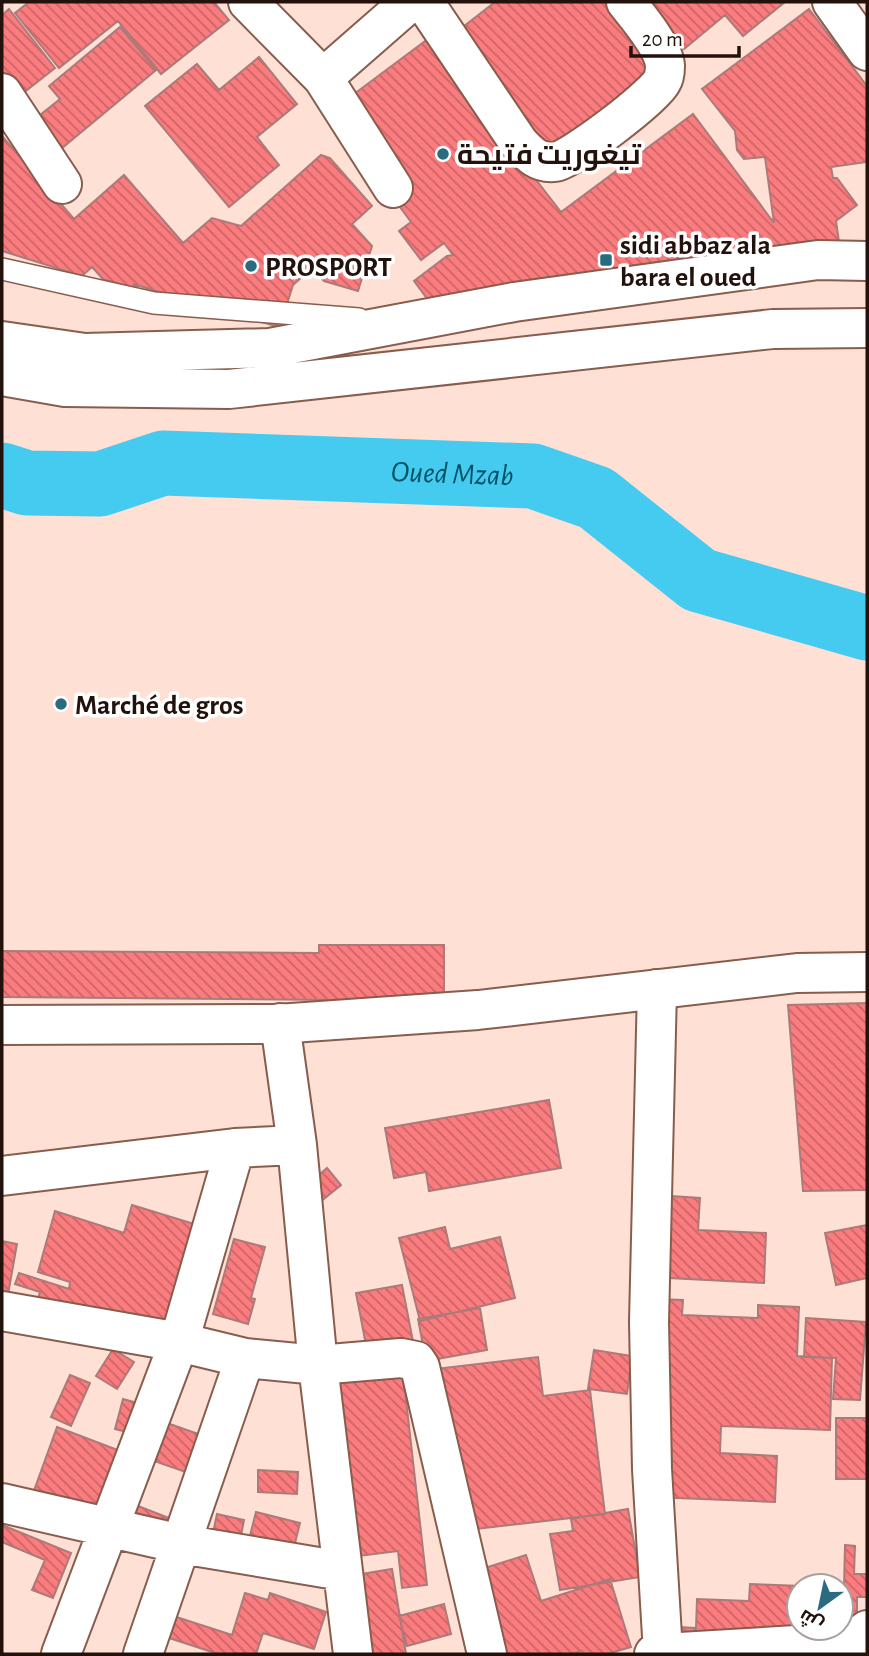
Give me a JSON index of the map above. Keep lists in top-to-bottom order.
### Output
{
  "water": ["Oued Mzab"],
  "places": {
    "other": ["تيغوريت فتيحة", "PROSPORT", "Marché de gros"],
    "transit": ["sidi abbaz ala bara el oued"]
  },
  "scale_bar": "20 m",
  "north": "bottom left"
}
